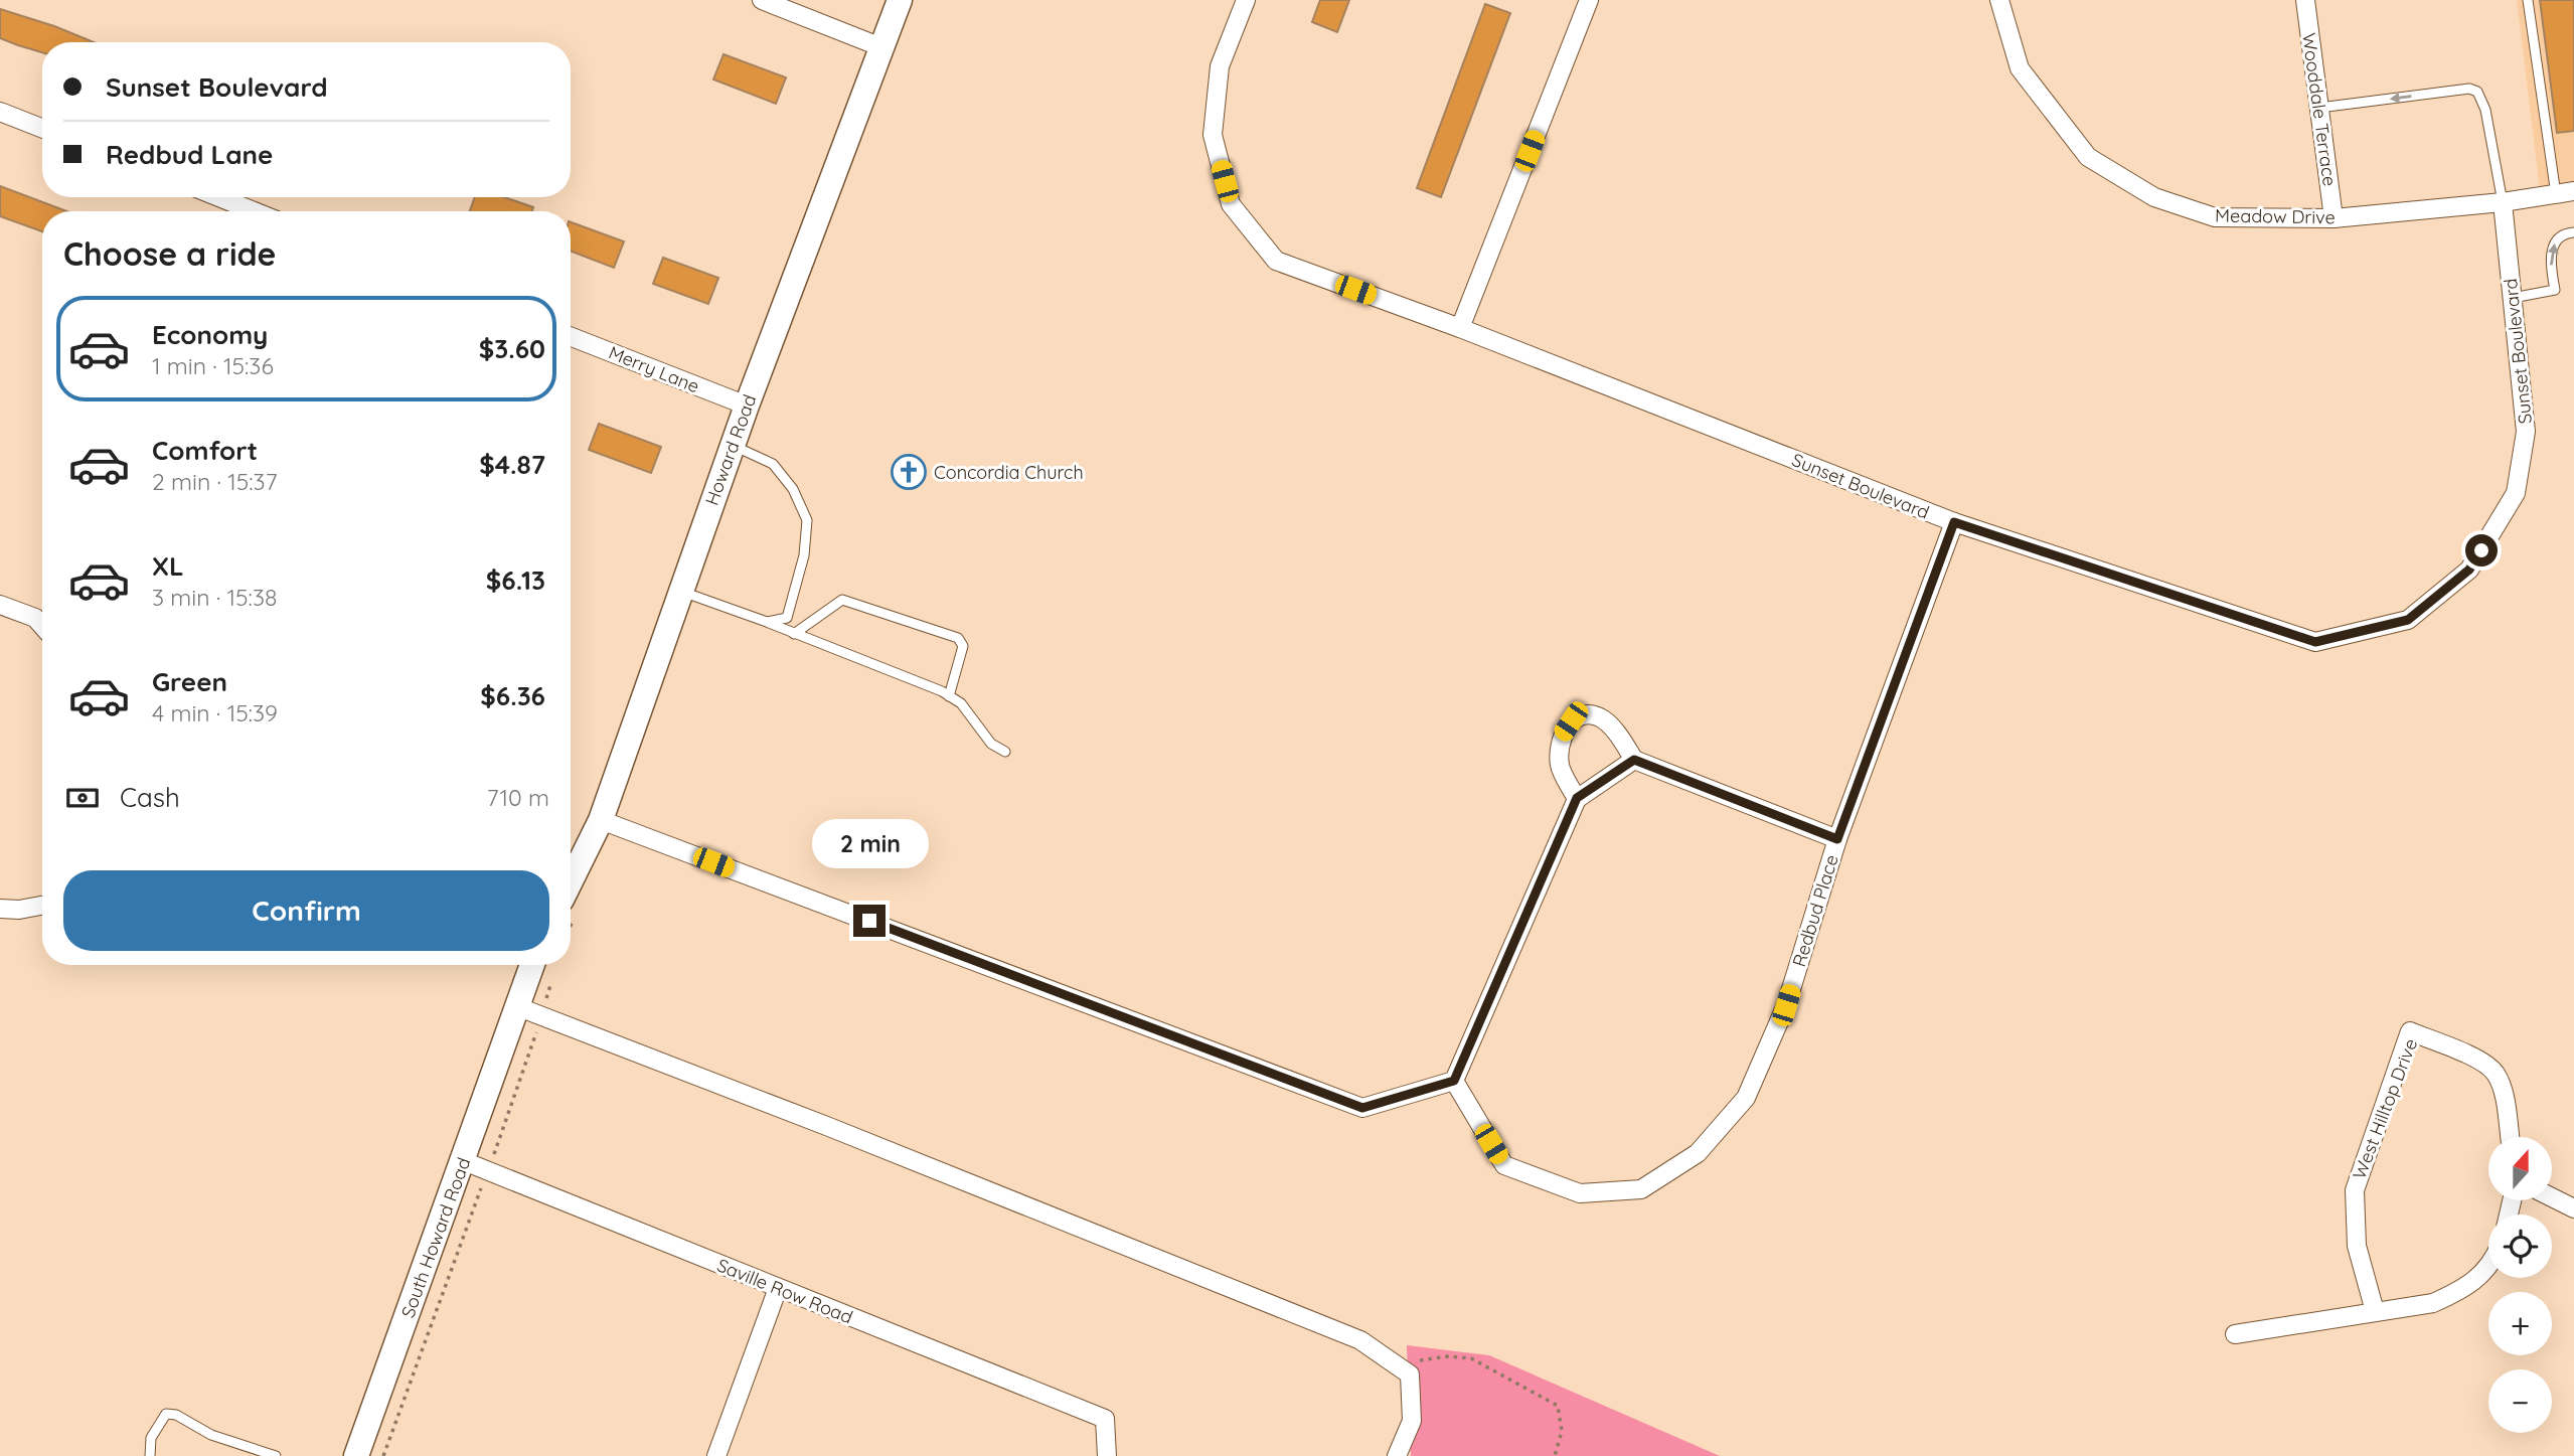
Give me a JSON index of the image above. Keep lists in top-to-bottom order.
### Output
{
  "streets": {
    "street": [
      "Wooddale Terrace",
      "Meadow Drive",
      "Sunset Boulevard",
      "Merry Lane",
      "Howard Road",
      "Redbud Place",
      "West Hilltop Drive",
      "South Howard Road",
      "Saville Row Road"
    ]
  },
  "crossings": [
    ["Wooddale Terrace", "Meadow Drive"],
    ["Meadow Drive", "Sunset Boulevard"],
    ["Sunset Boulevard", "Redbud Place"],
    ["Merry Lane", "Howard Road"],
    ["South Howard Road", "Saville Row Road"]
  ],
  "places": {
    "church": ["Concordia Church"]
  },
  "north": "top",
  "page": {
    "banner": ["Sunset Boulevard", "Redbud Lane"],
    "heading": "Choose a ride",
    "list": [
      {
        "name": "Economy",
        "note": "1 min · 15:36",
        "value": "$3.60"
      },
      {
        "name": "Comfort",
        "note": "2 min · 15:37",
        "value": "$4.87"
      },
      {
        "name": "XL",
        "note": "3 min · 15:38",
        "value": "$6.13"
      },
      {
        "name": "Green",
        "note": "4 min · 15:39",
        "value": "$6.36"
      }
    ],
    "pay": ["Cash", "710 m"],
    "bubble": "2 min",
    "buttons": "Confirm",
    "map_buttons": ["+", "−"]
  }
}
